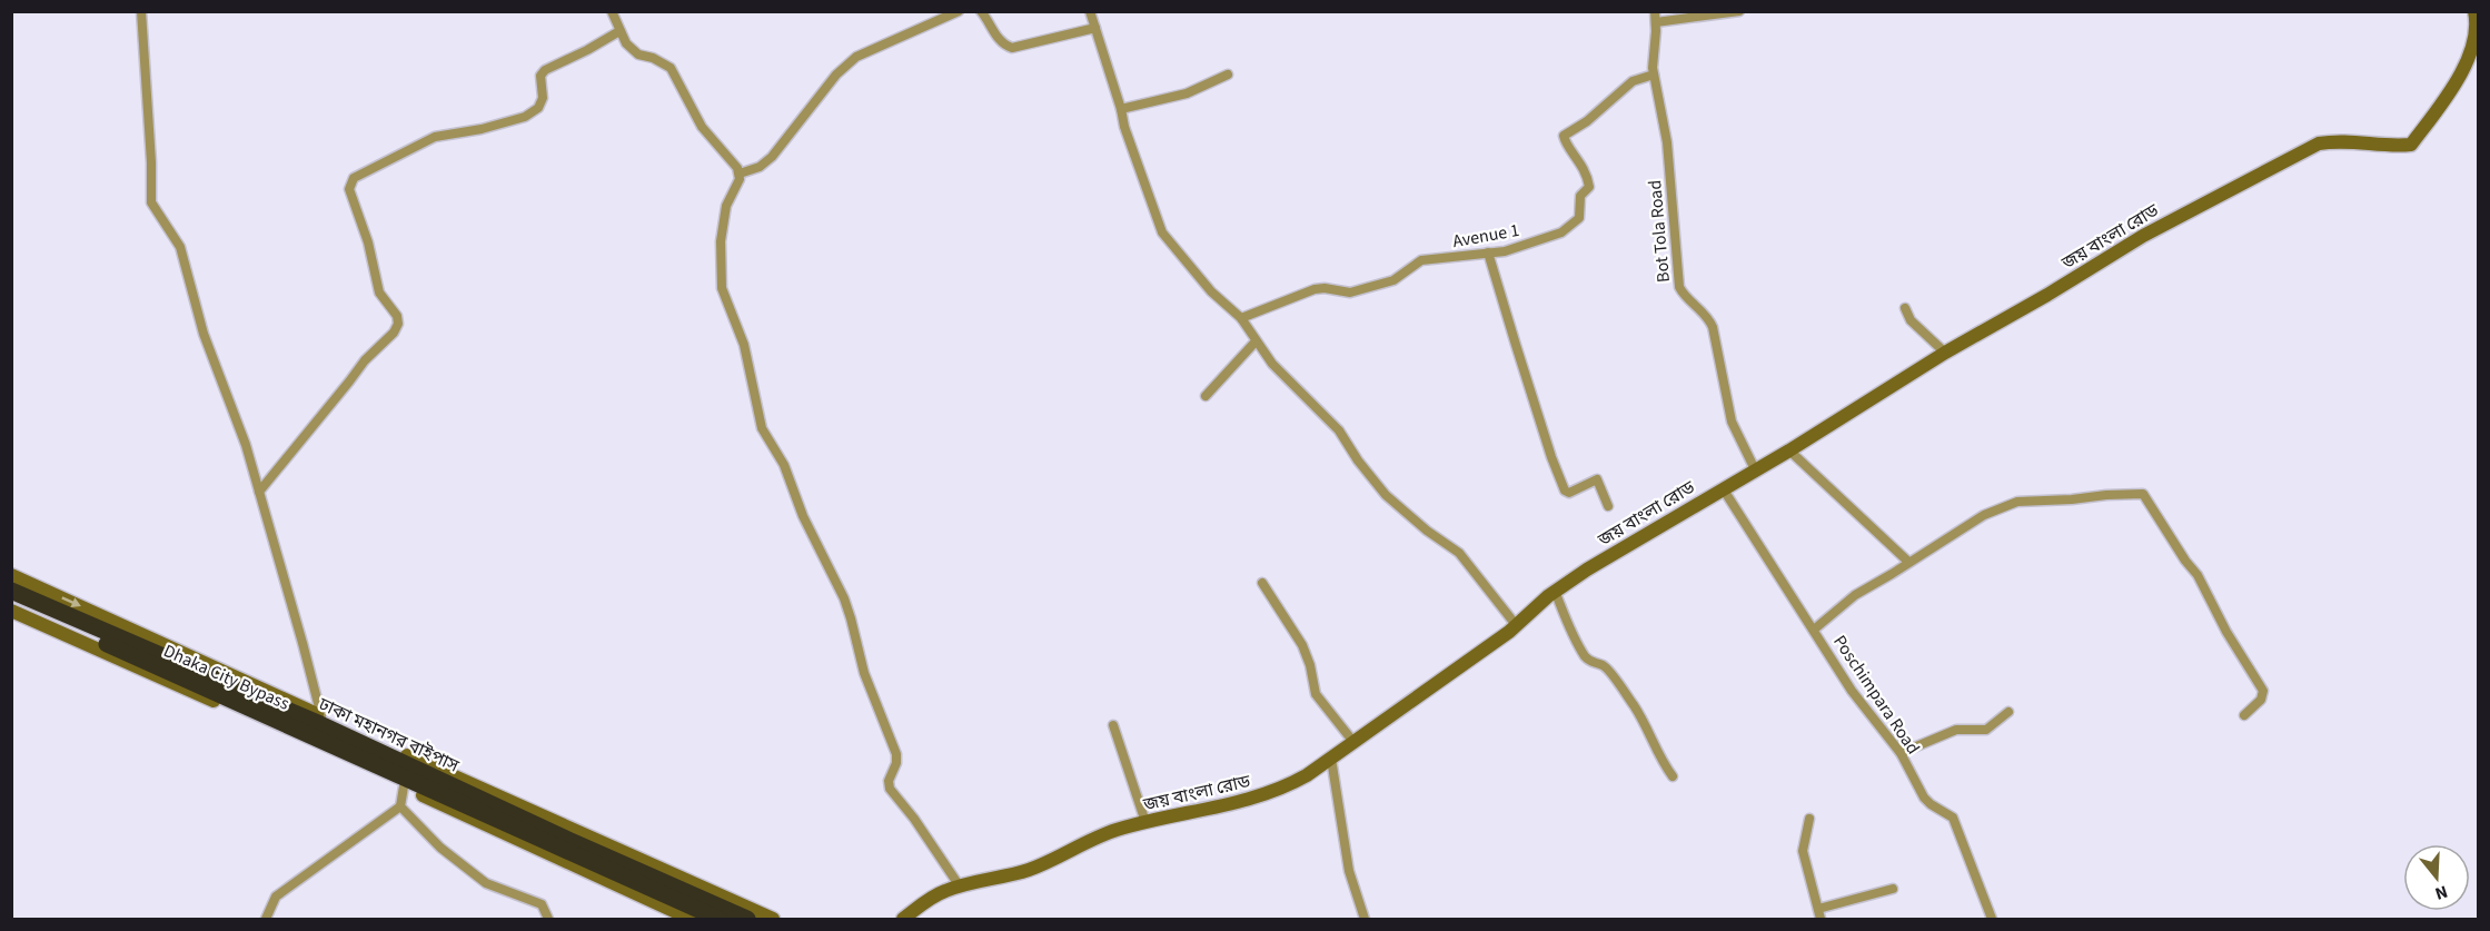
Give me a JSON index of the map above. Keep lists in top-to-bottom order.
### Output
{
  "streets": {
    "highway": ["Dhaka City Bypass", "ঢাকা মহানগর বাইপাস"],
    "street": [
      "Bot Tola Road",
      "Avenue 1",
      "জয় বাংলা রোড",
      "Poschimpara Road"
    ]
  },
  "crossings": [
    ["Bot Tola Road", "Avenue 1"],
    ["Bot Tola Road", "জয় বাংলা রোড"],
    ["জয় বাংলা রোড", "Poschimpara Road"]
  ],
  "north": "bottom"
}
